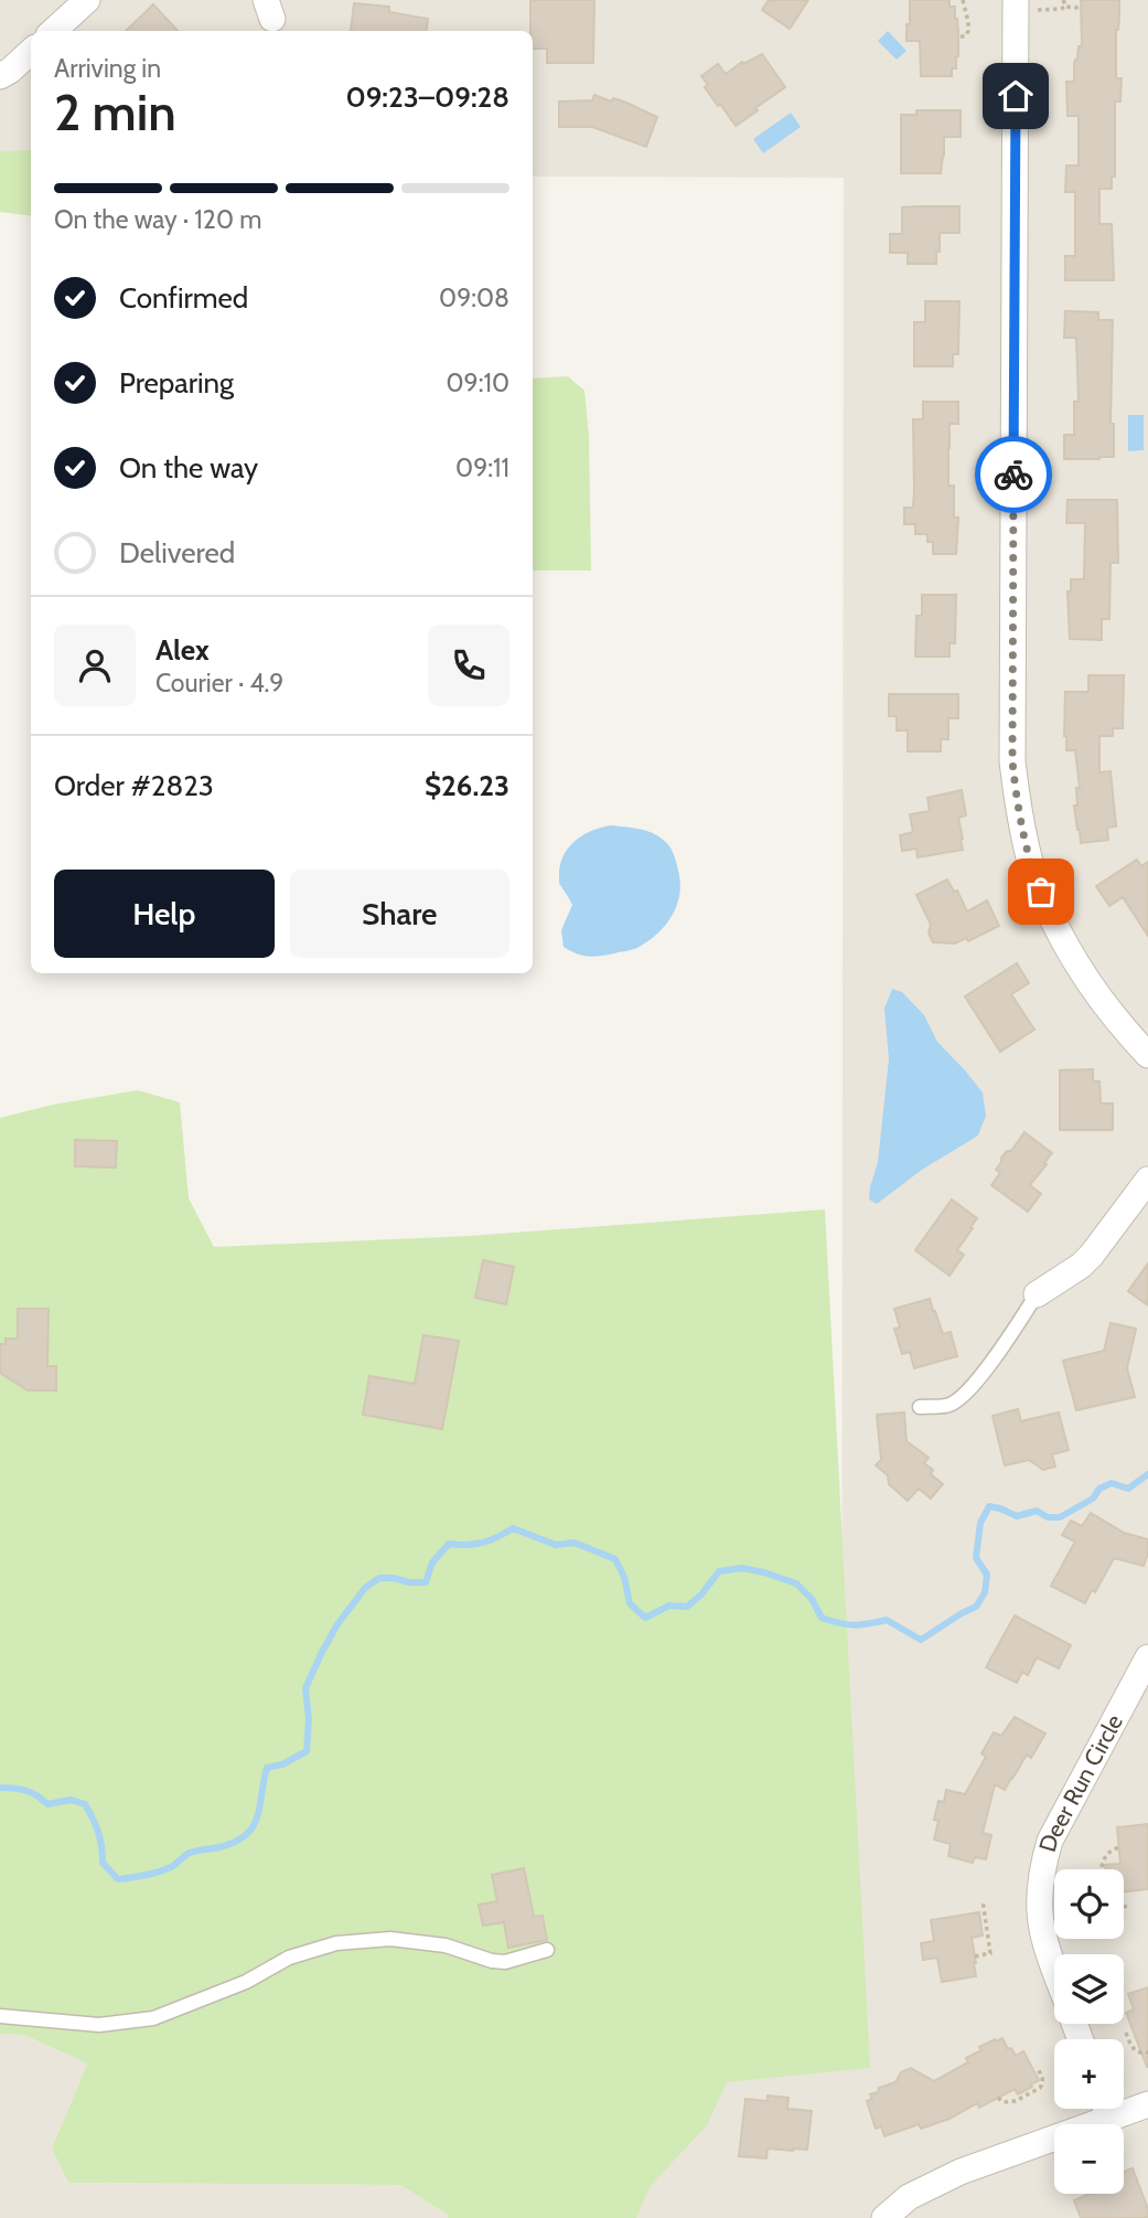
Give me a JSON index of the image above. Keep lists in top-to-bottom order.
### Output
{
  "streets": {
    "street": ["Deer Run Circle"]
  },
  "page": {
    "heading": ["2 min", "Arriving in", "09:23–09:28"],
    "panel": [
      "Alex",
      "Courier · 4.9",
      "Order #2823",
      "$26.23"
    ],
    "bar": "On the way · 120 m",
    "list": [
      ["Confirmed", "09:08"],
      ["Preparing", "09:10"],
      ["On the way", "09:11"],
      "Delivered"
    ],
    "buttons": ["Help", "Share"],
    "map_buttons": ["+", "−"]
  }
}
